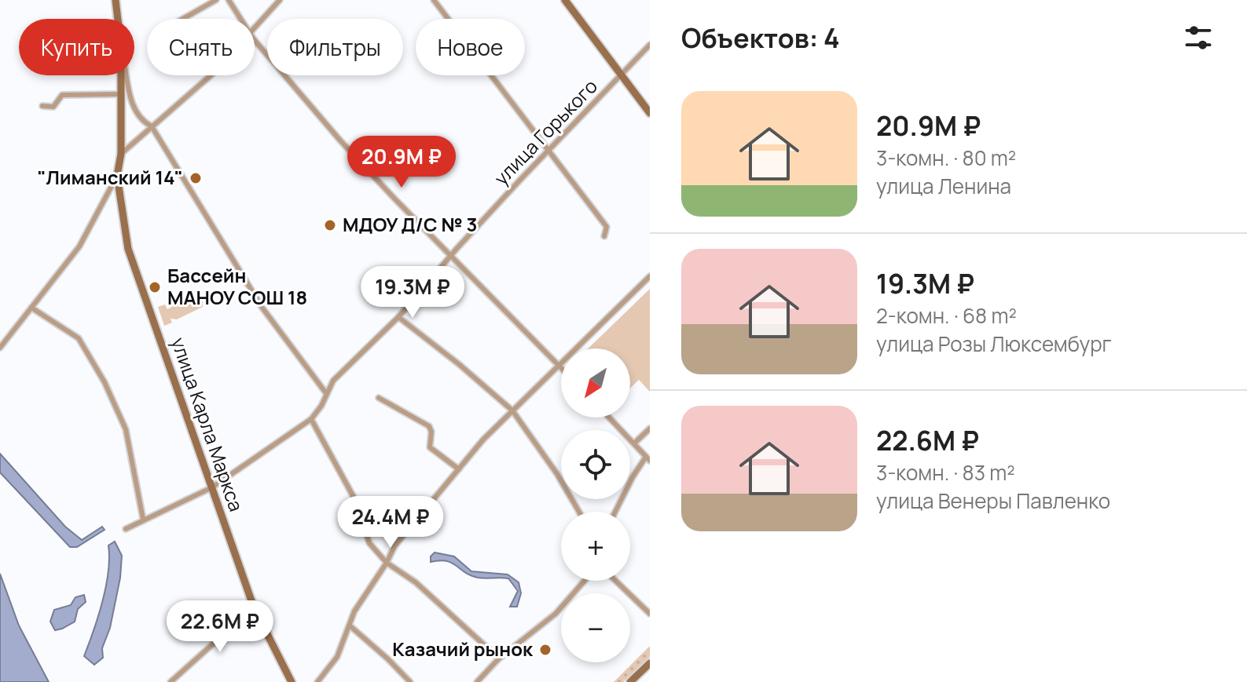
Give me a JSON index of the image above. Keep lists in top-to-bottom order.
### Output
{
  "streets": {
    "main road": ["улица Карла Маркса"],
    "street": ["улица Горького"]
  },
  "crossings": [
    ["улица Горького", "улица Карла Маркса"]
  ],
  "places": [
    "\"Лиманский 14\"",
    "МДОУ Д/С № 3",
    "Бассейн МАНОУ СОШ 18",
    "Казачий рынок"
  ],
  "north": "bottom left",
  "page": {
    "heading": "Объектов: 4",
    "chip": [
      "Купить",
      "Снять",
      "Фильтры",
      "Новое"
    ],
    "list": [
      {
        "name": "20.9M ₽",
        "note": "3-комн. · 80 m² · улица Ленина"
      },
      {
        "name": "19.3M ₽",
        "note": "2-комн. · 68 m² · улица Розы Люксембург"
      },
      {
        "name": "22.6M ₽",
        "note": "3-комн. · 83 m² · улица Венеры Павленко"
      }
    ],
    "price": [
      "20.9M ₽",
      "19.3M ₽",
      "24.4M ₽",
      "22.6M ₽"
    ],
    "map_buttons": ["+", "−"]
  }
}
